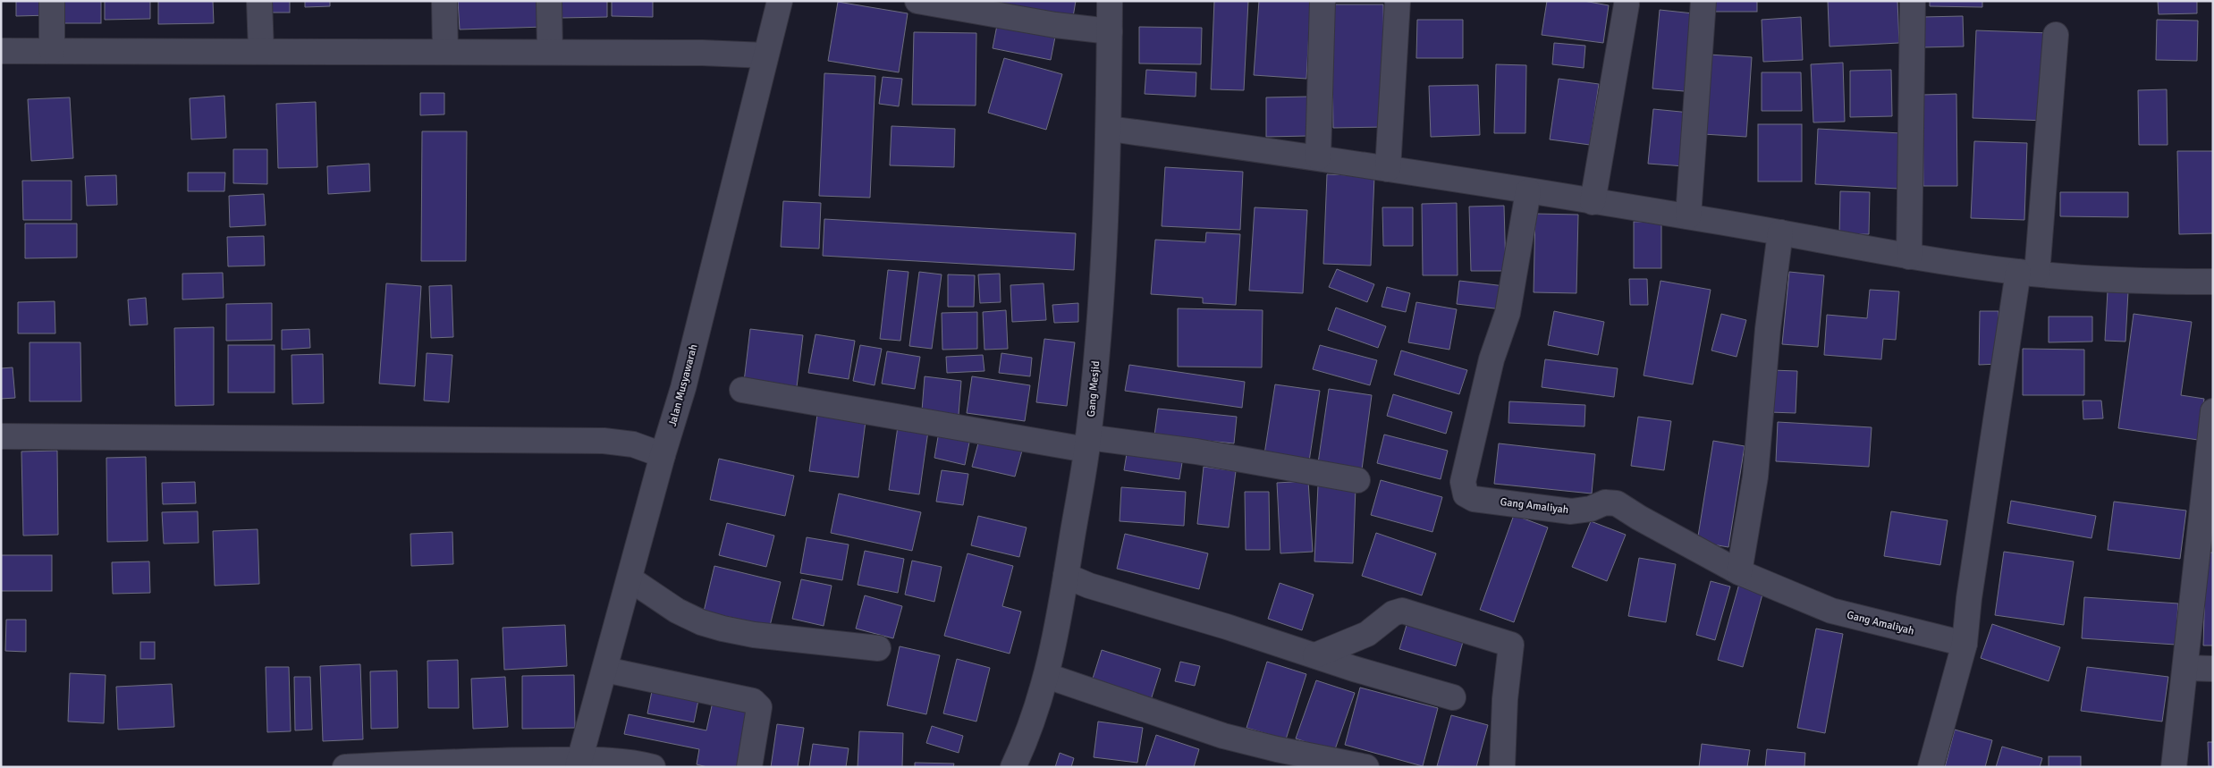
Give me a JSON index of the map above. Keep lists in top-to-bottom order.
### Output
{
  "streets": {
    "street": ["Jalan Musyawarah", "Gang Mesjid", "Gang Amaliyah"]
  }
}
